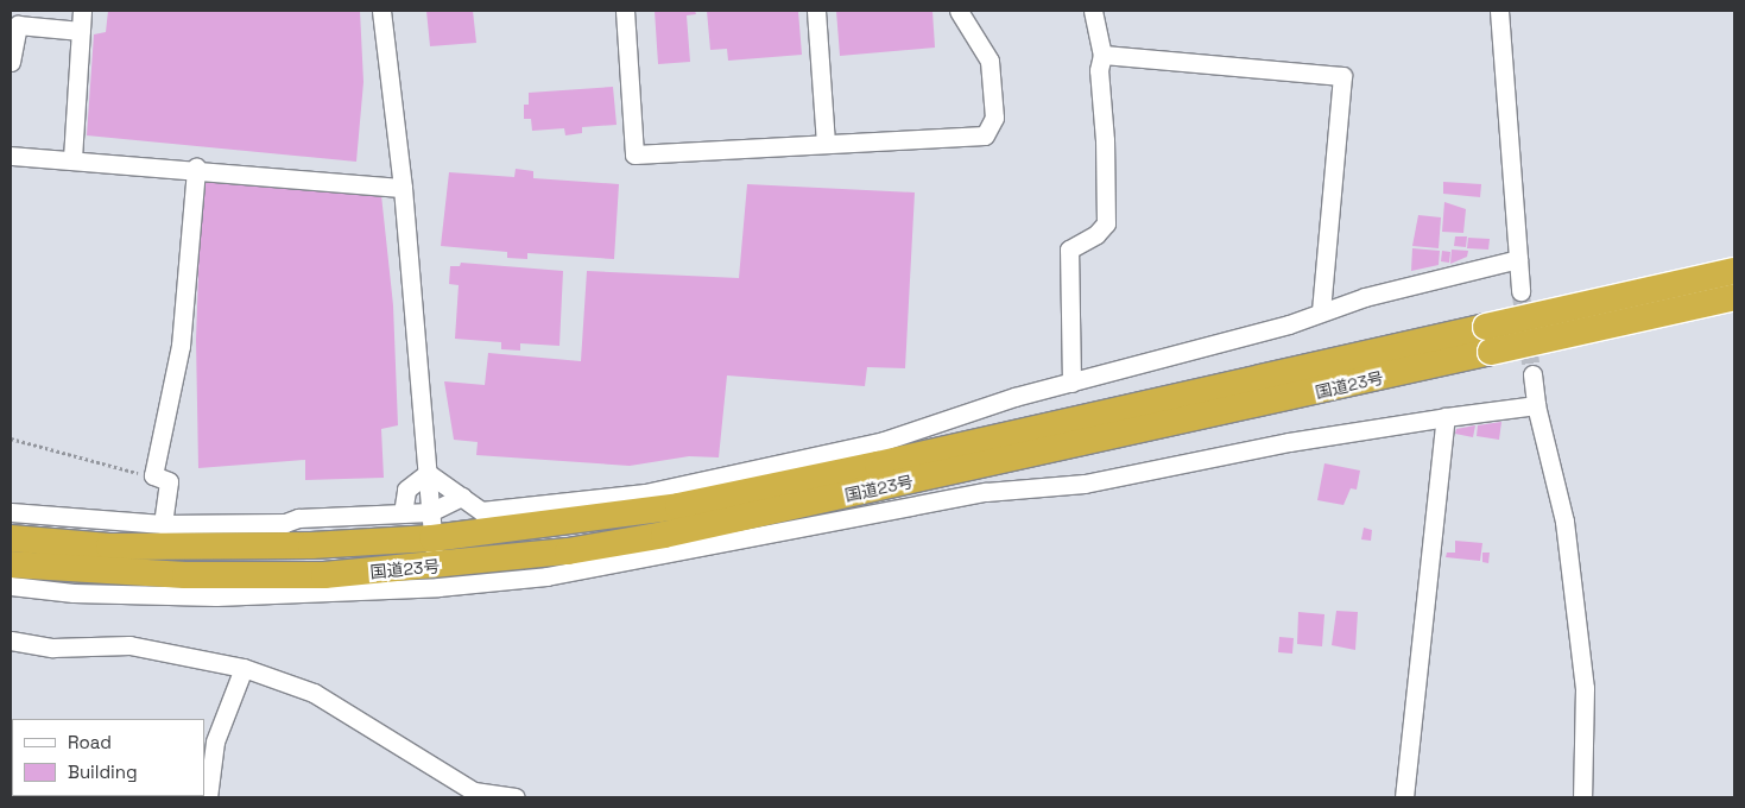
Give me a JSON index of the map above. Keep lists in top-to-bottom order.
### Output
{
  "streets": {
    "highway": ["国道23号"]
  },
  "legend": ["Road", "Building"]
}
